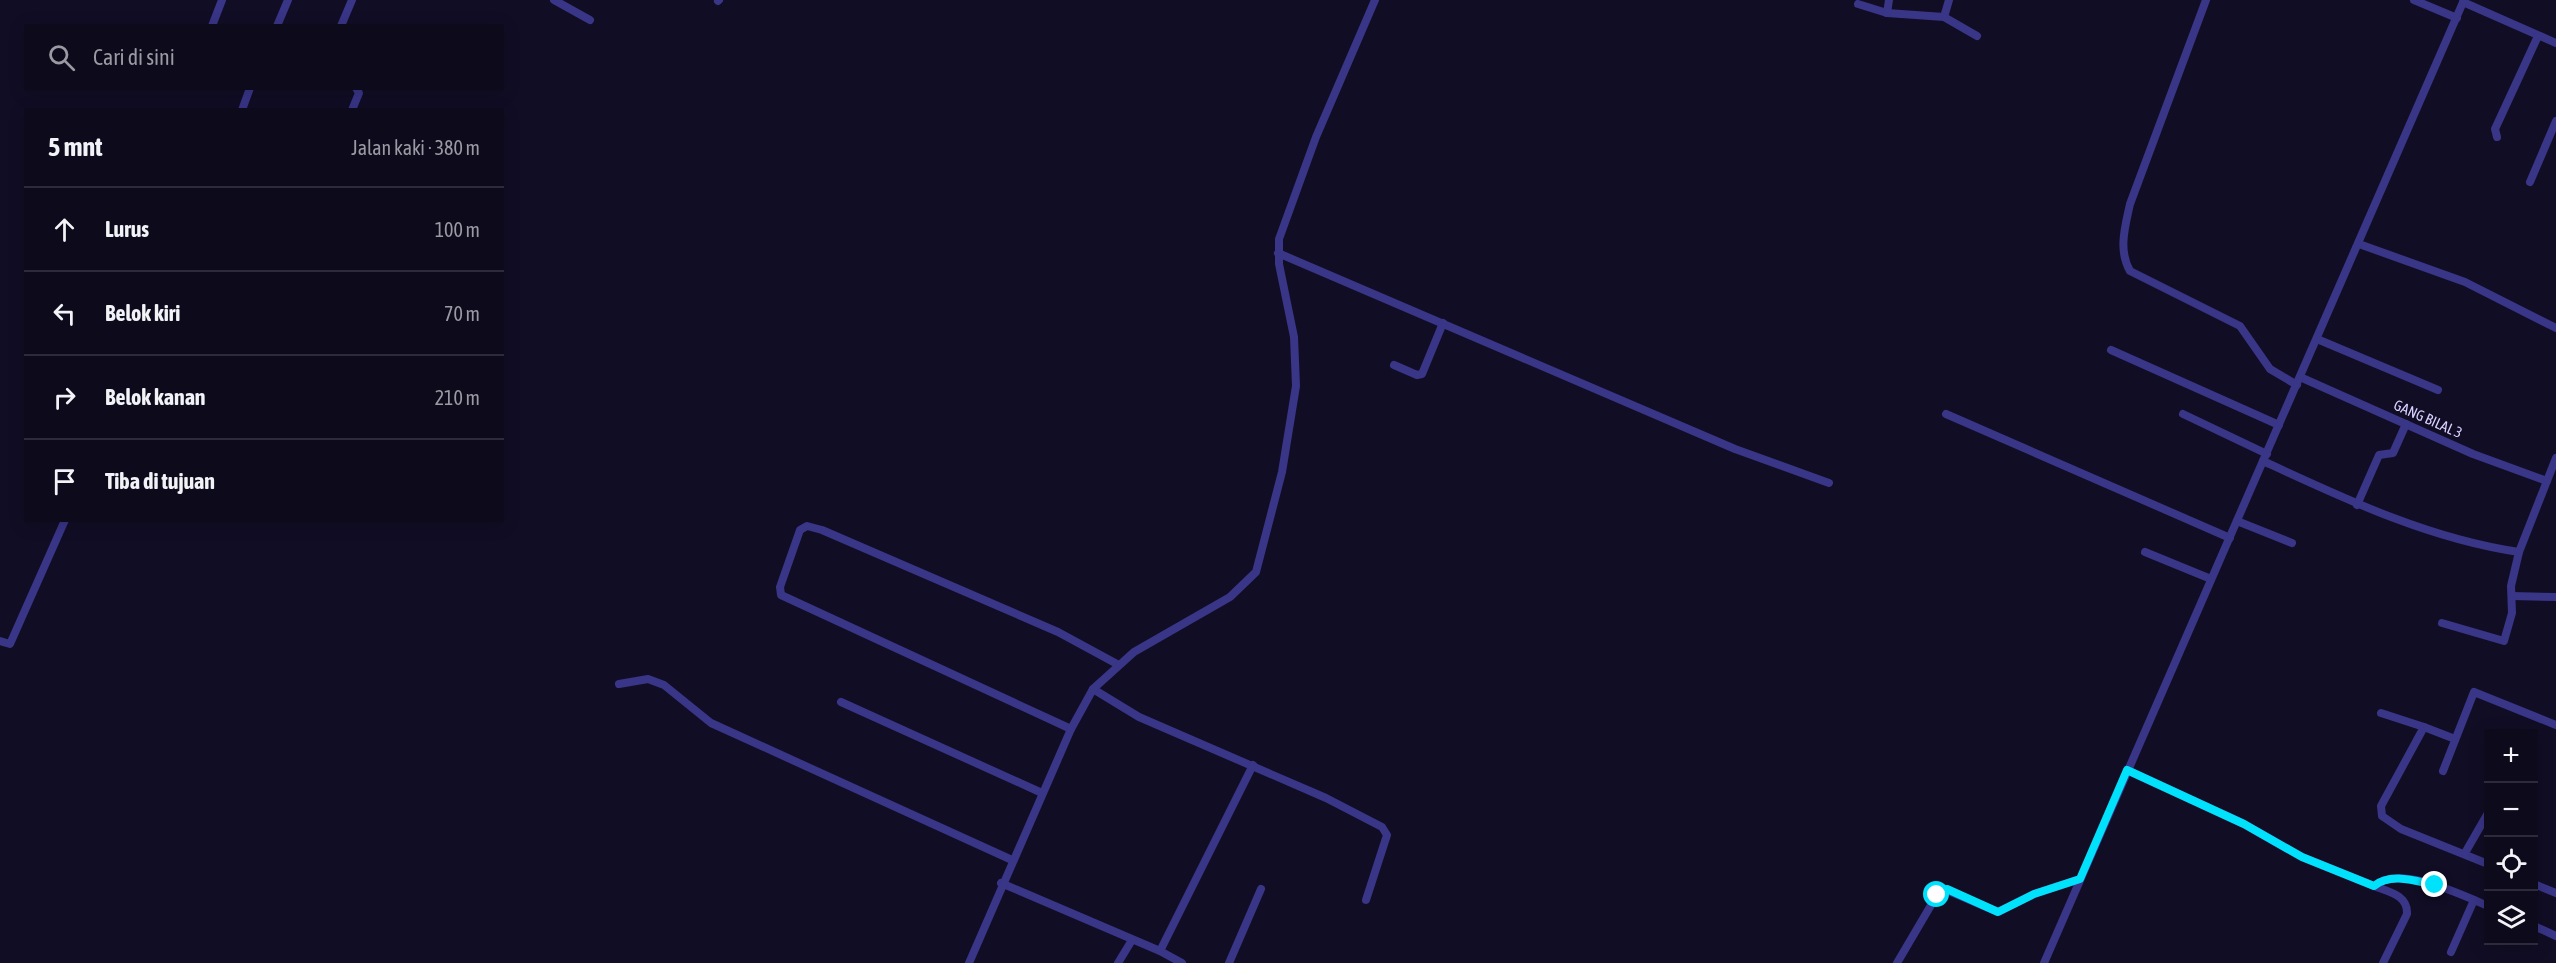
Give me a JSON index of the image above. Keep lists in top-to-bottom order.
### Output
{
  "streets": {
    "street": ["GANG BILAL 3"]
  },
  "page": {
    "search": "Cari di sini",
    "heading": ["5 mnt", "Jalan kaki · 380 m"],
    "list": [
      ["Lurus", "100 m"],
      ["Belok kiri", "70 m"],
      ["Belok kanan", "210 m"],
      "Tiba di tujuan"
    ],
    "map_buttons": ["+", "−"]
  }
}
